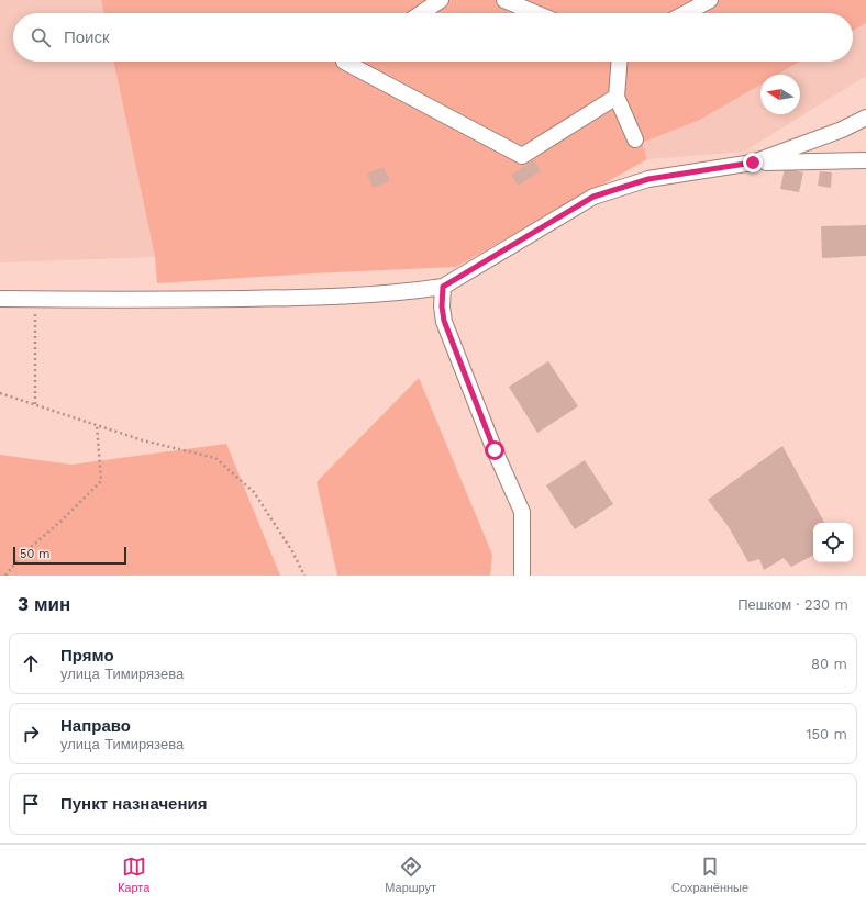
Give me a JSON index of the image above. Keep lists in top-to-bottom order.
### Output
{
  "scale_bar": "50 m",
  "north": "left",
  "page": {
    "search": "Поиск",
    "scale": "50 m",
    "heading": ["3 мин", "Пешком · 230 m"],
    "list": [
      ["Прямо", "улица Тимирязева", "80 m"],
      ["Направо", "улица Тимирязева", "150 m"],
      "Пункт назначения"
    ],
    "nav": ["Карта", "Маршрут", "Сохранённые"]
  }
}
